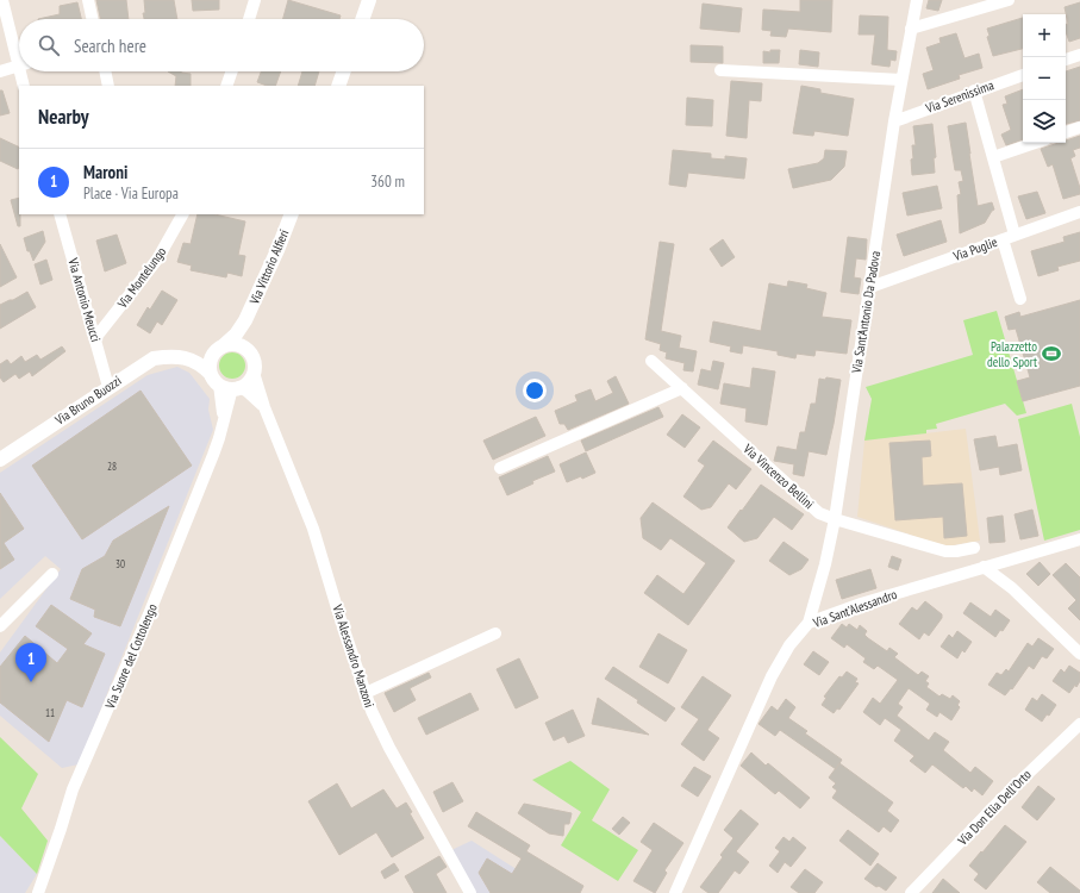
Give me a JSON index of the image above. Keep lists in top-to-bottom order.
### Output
{
  "streets": {
    "street": [
      "Via Serenissima",
      "Via Puglie",
      "Via Vittorio Alfieri",
      "Via Montelungo",
      "Via Antonio Meucci",
      "Via Sant'Antonio Da Padova",
      "Via Bruno Buozzi",
      "Via Vincenzo Bellini",
      "Via Sant'Alessandro",
      "Via Suore del Cottolengo",
      "Via Alessandro Manzoni",
      "Via Don Elia Dell'Orto"
    ]
  },
  "crossings": [
    ["Via Serenissima", "Via Sant'Antonio Da Padova"],
    ["Via Puglie", "Via Sant'Antonio Da Padova"],
    ["Via Vittorio Alfieri", "Via Bruno Buozzi"],
    ["Via Vittorio Alfieri", "Via Suore del Cottolengo"],
    ["Via Vittorio Alfieri", "Via Alessandro Manzoni"],
    ["Via Montelungo", "Via Antonio Meucci"],
    ["Via Antonio Meucci", "Via Bruno Buozzi"],
    ["Via Sant'Antonio Da Padova", "Via Vincenzo Bellini"],
    ["Via Sant'Antonio Da Padova", "Via Sant'Alessandro"],
    ["Via Bruno Buozzi", "Via Suore del Cottolengo"],
    ["Via Bruno Buozzi", "Via Alessandro Manzoni"],
    ["Via Suore del Cottolengo", "Via Alessandro Manzoni"]
  ],
  "places": {
    "sports": ["Palazzetto dello Sport"]
  },
  "house_numbers": ["28", "30", "11"],
  "page": {
    "map_buttons": ["+", "−"],
    "search": "Search here",
    "heading": "Nearby",
    "list": [
      {
        "mark": "1",
        "name": "Maroni",
        "note": "Place · Via Europa",
        "value": "360 m"
      }
    ],
    "pins": "1"
  }
}
